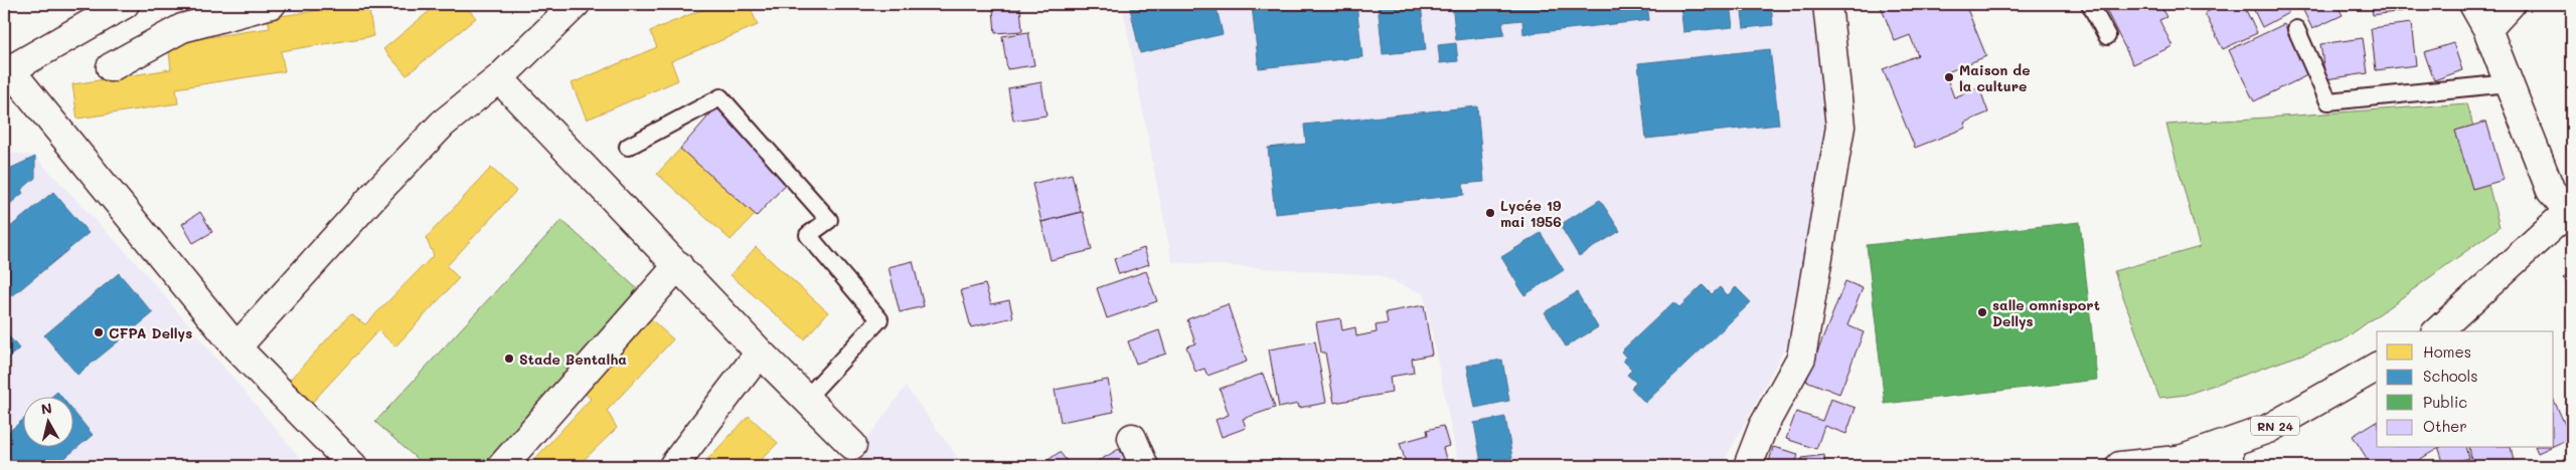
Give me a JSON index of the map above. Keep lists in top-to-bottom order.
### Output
{
  "streets": {
    "street": ["RN 24"]
  },
  "places": [
    "Maison de la culture",
    "Lycée 19 mai 1956",
    "salle omnisport Dellys",
    "CFPA Dellys",
    "Stade Bentalha"
  ],
  "legend": [
    "Homes",
    "Schools",
    "Public",
    "Other"
  ],
  "north": "top"
}
